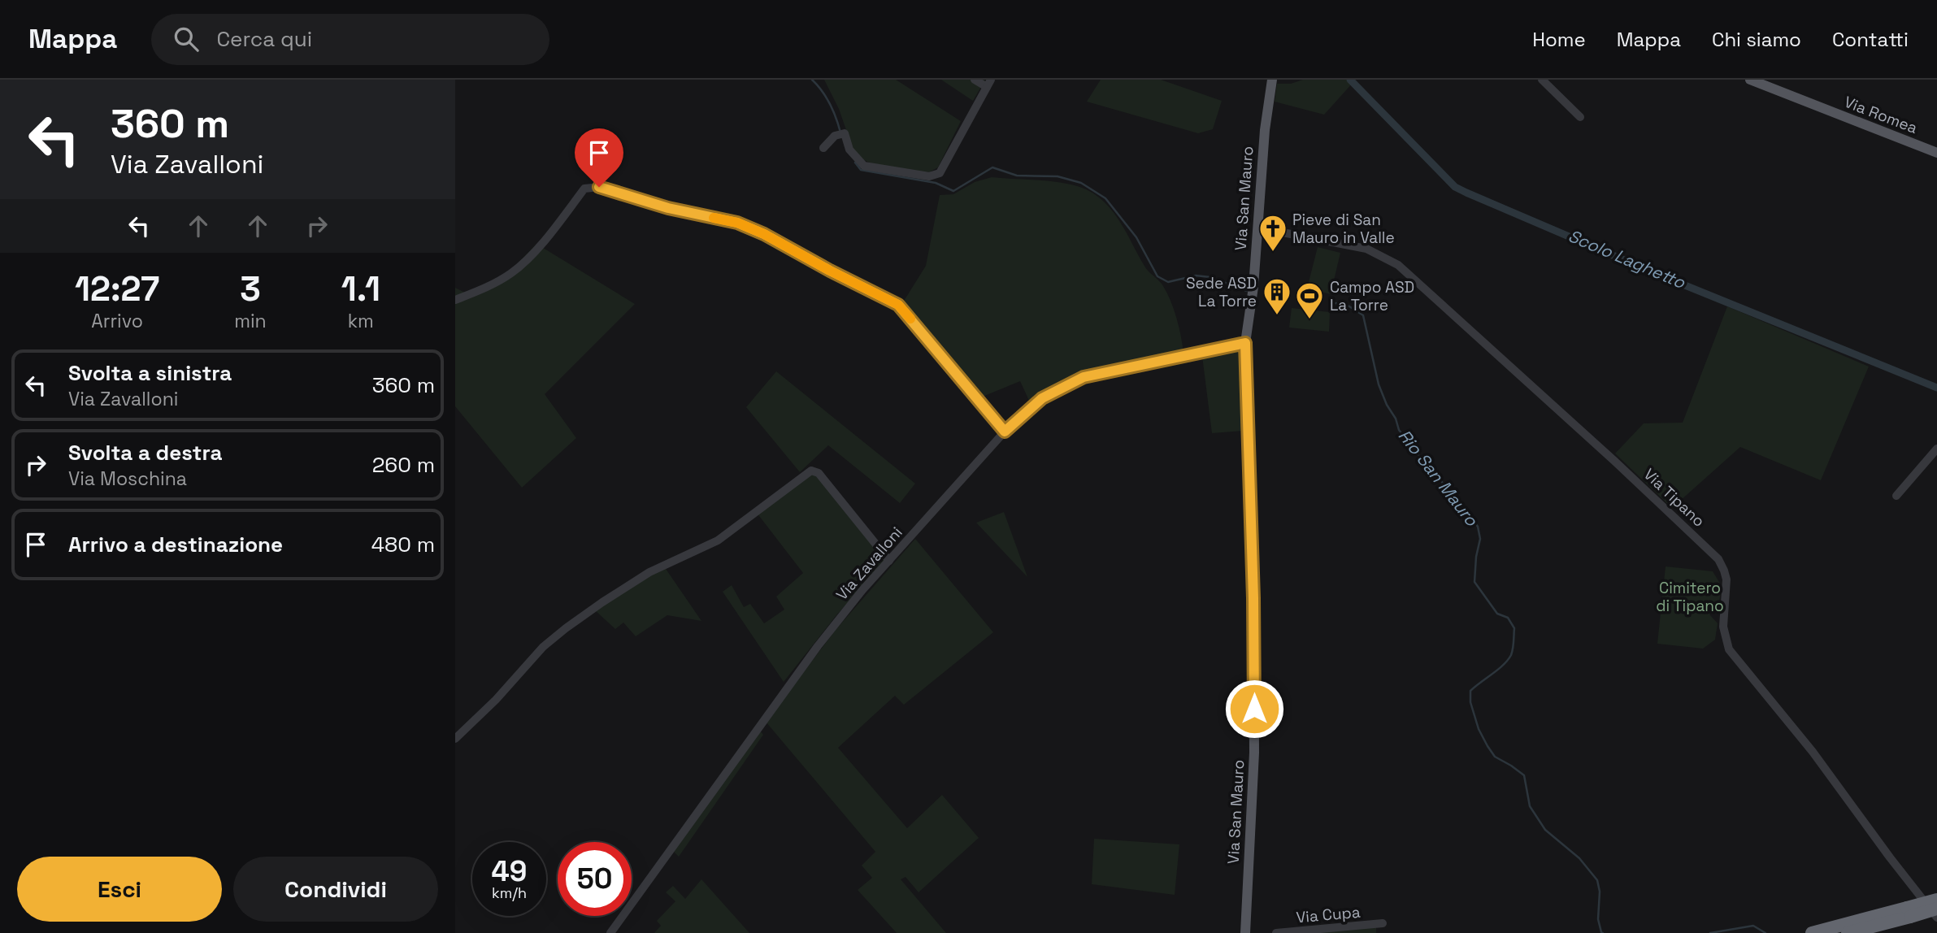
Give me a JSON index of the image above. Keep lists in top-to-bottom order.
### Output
{
  "streets": {
    "main road": ["Via Romea", "Via San Mauro"],
    "street": ["Via Tipano", "Via Zavalloni", "Via Cupa"]
  },
  "crossings": [
    ["Via San Mauro", "Via Tipano"],
    ["Via San Mauro", "Via Zavalloni"]
  ],
  "water": ["Scolo Laghetto", "Rio San Mauro"],
  "parks": ["Cimitero di Tipano"],
  "places": {
    "church": ["Pieve di San Mauro in Valle"],
    "building": ["Sede ASD La Torre"],
    "sports": ["Campo ASD La Torre"]
  },
  "page": {
    "header": "Mappa",
    "search": "Cerca qui",
    "nav": [
      "Home",
      "Mappa",
      "Chi siamo",
      "Contatti"
    ],
    "turn": ["360 m", "Via Zavalloni"],
    "eta": [
      "12:27",
      "Arrivo",
      "3",
      "min",
      "1.1",
      "km"
    ],
    "list": [
      {
        "name": "Svolta a sinistra",
        "note": "Via Zavalloni",
        "value": "360 m"
      },
      {
        "name": "Svolta a destra",
        "note": "Via Moschina",
        "value": "260 m"
      },
      {
        "name": "Arrivo a destinazione",
        "value": "480 m"
      }
    ],
    "speed": "49 km/h",
    "limit": "50",
    "buttons": ["Esci", "Condividi"]
  }
}
